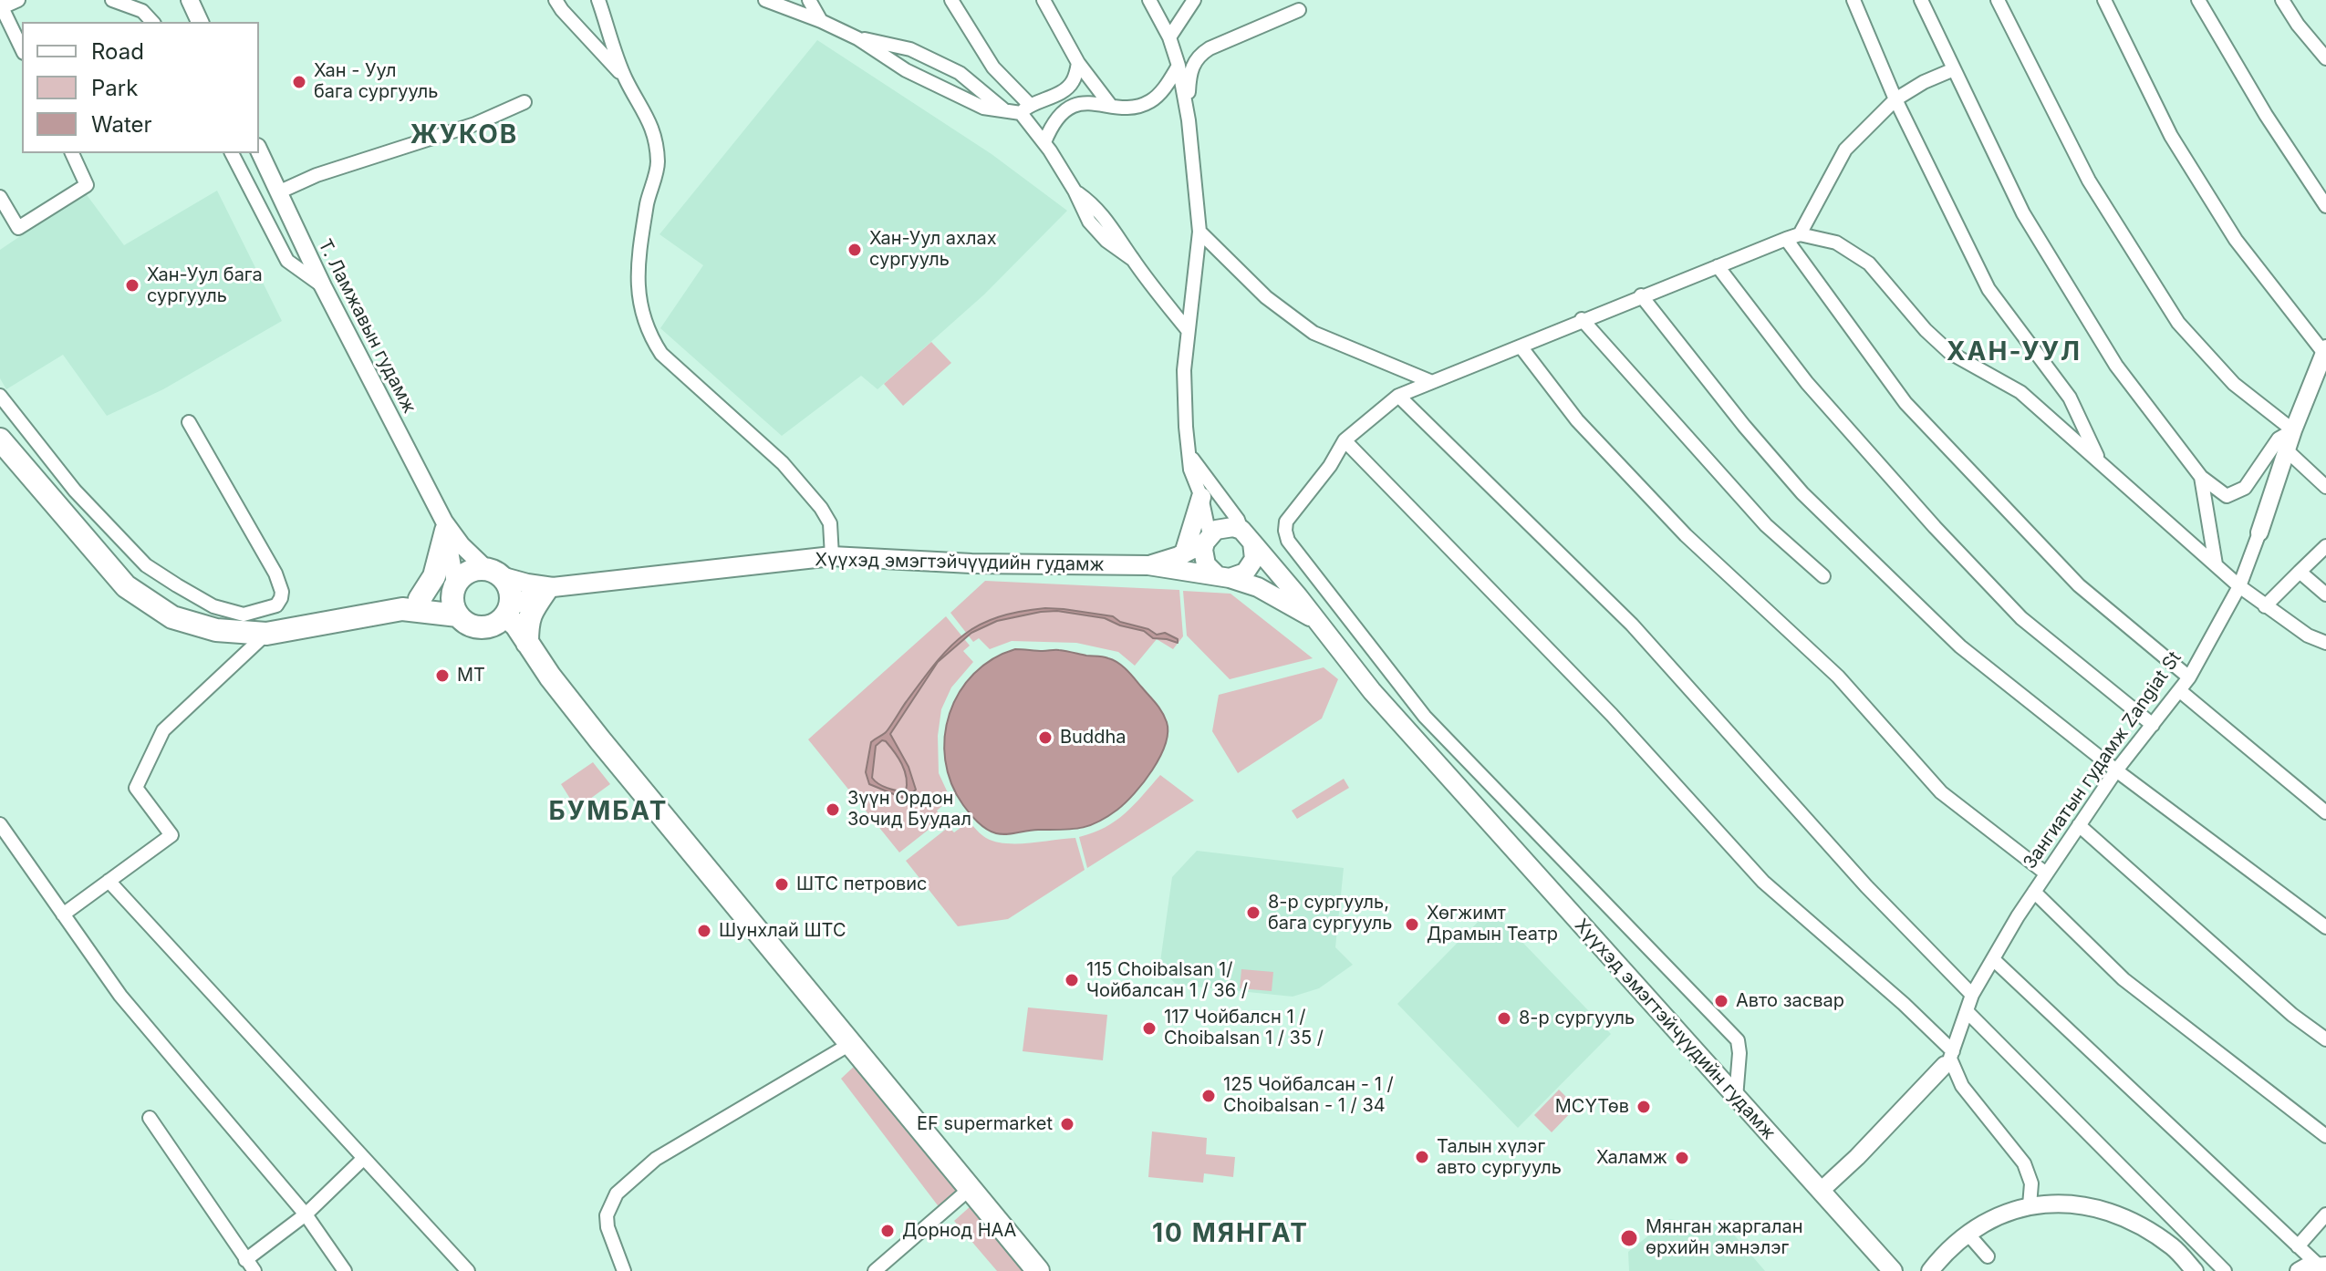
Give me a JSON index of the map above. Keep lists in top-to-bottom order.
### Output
{
  "streets": {
    "main road": ["Хүүхэд эмэгтэйчүүдийн гудамж"],
    "street": ["Т. Ламжавын гудамж", "Зангиатын гудамж Zangiat St"]
  },
  "crossings": [
    ["Т. Ламжавын гудамж", "Хүүхэд эмэгтэйчүүдийн гудамж"],
    ["Хүүхэд эмэгтэйчүүдийн гудамж", "Зангиатын гудамж Zangiat St"]
  ],
  "districts": [
    "ЖУКОВ",
    "ХАН-УУЛ",
    "БУМБАТ",
    "10 МЯНГАТ"
  ],
  "places": [
    "Хан - Уул бага сургууль",
    "Хан-Уул ахлах сургууль",
    "Хан-Уул бага сургууль",
    "MT",
    "Buddha",
    "Зүүн Ордон Зочид Буудал",
    "ШТС петровис",
    "8-р сургууль, бага сургууль",
    "Хөгжимт Драмын Театр",
    "Шунхлай ШТС",
    "115 Choibalsan 1/ Чойбалсан 1 / 36 /",
    "Авто засвар",
    "8-р сургууль",
    "117 Чойбалсн 1 / Choibalsan 1 / 35 /",
    "125 Чойбалсан - 1 / Choibalsan - 1 / 34",
    "МСҮТөв",
    "EF supermarket",
    "Талын хүлэг авто сургууль",
    "Халамж",
    "Дорнод НАА",
    "Мянган жаргалан өрхийн эмнэлэг"
  ],
  "legend": ["Road", "Park", "Water"]
}
